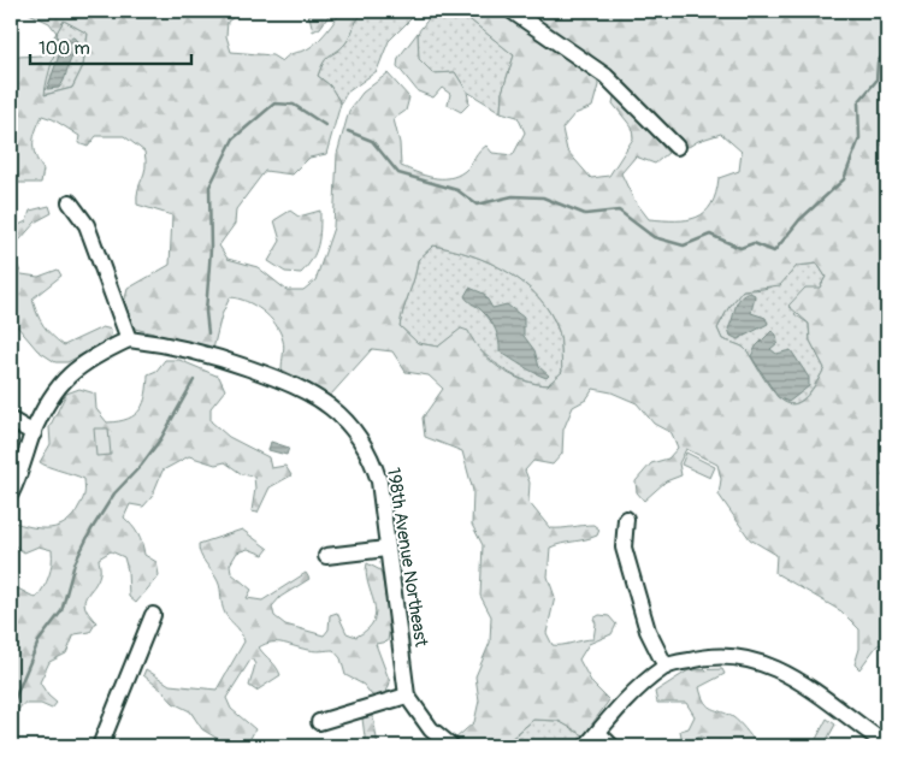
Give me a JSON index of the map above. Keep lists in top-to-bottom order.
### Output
{
  "streets": {
    "street": ["198th Avenue Northeast"]
  },
  "scale_bar": "100 m"
}
